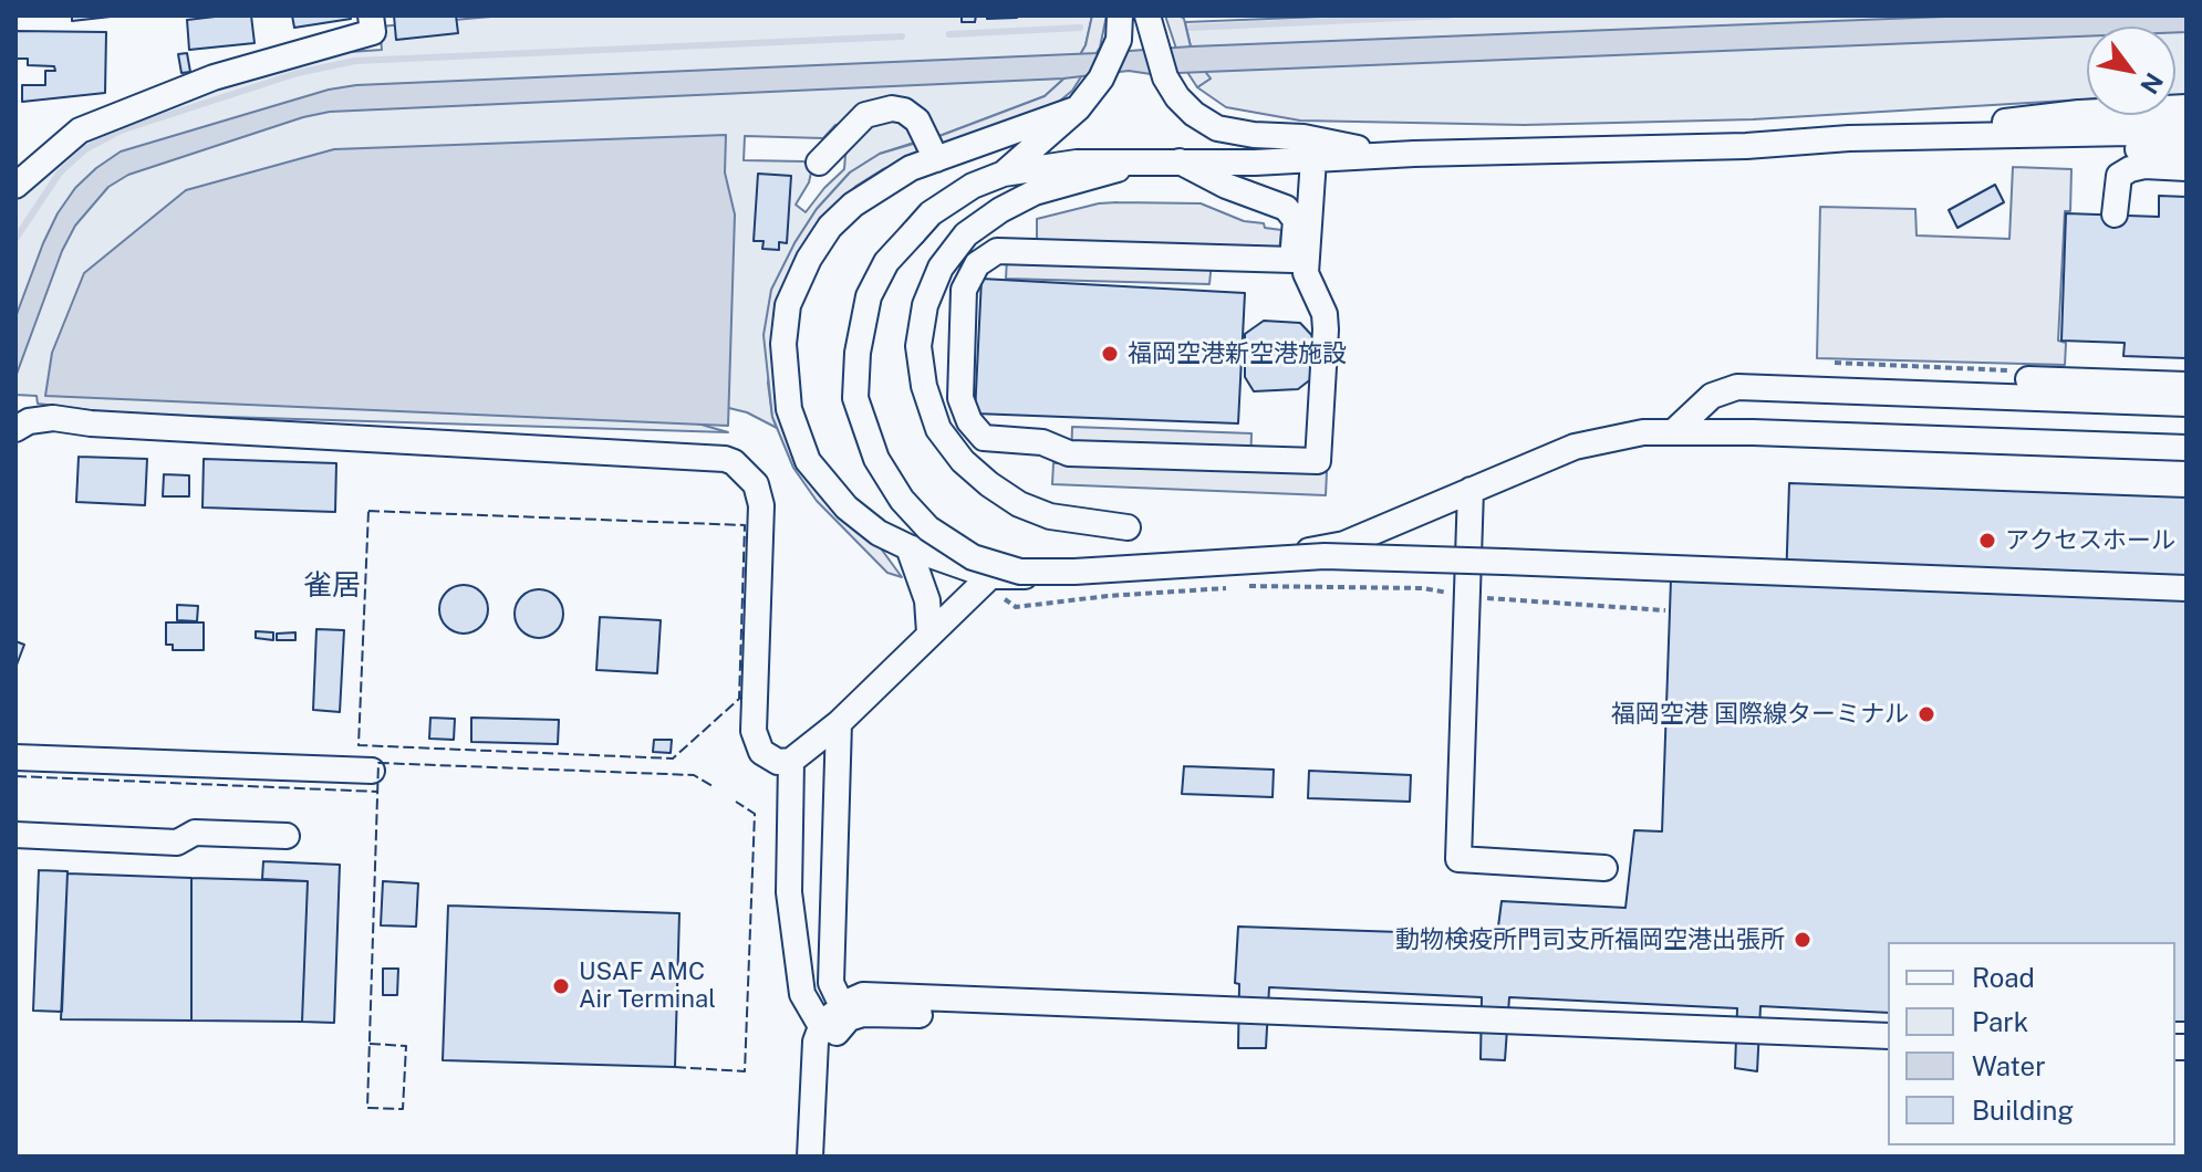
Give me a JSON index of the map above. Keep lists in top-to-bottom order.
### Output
{
  "districts": ["雀居"],
  "places": [
    "福岡空港新空港施設",
    "アクセスホール",
    "福岡空港 国際線ターミナル",
    "動物検疫所門司支所福岡空港出張所",
    "USAF AMC Air Terminal"
  ],
  "legend": [
    "Road",
    "Park",
    "Water",
    "Building"
  ],
  "north": "bottom right"
}
